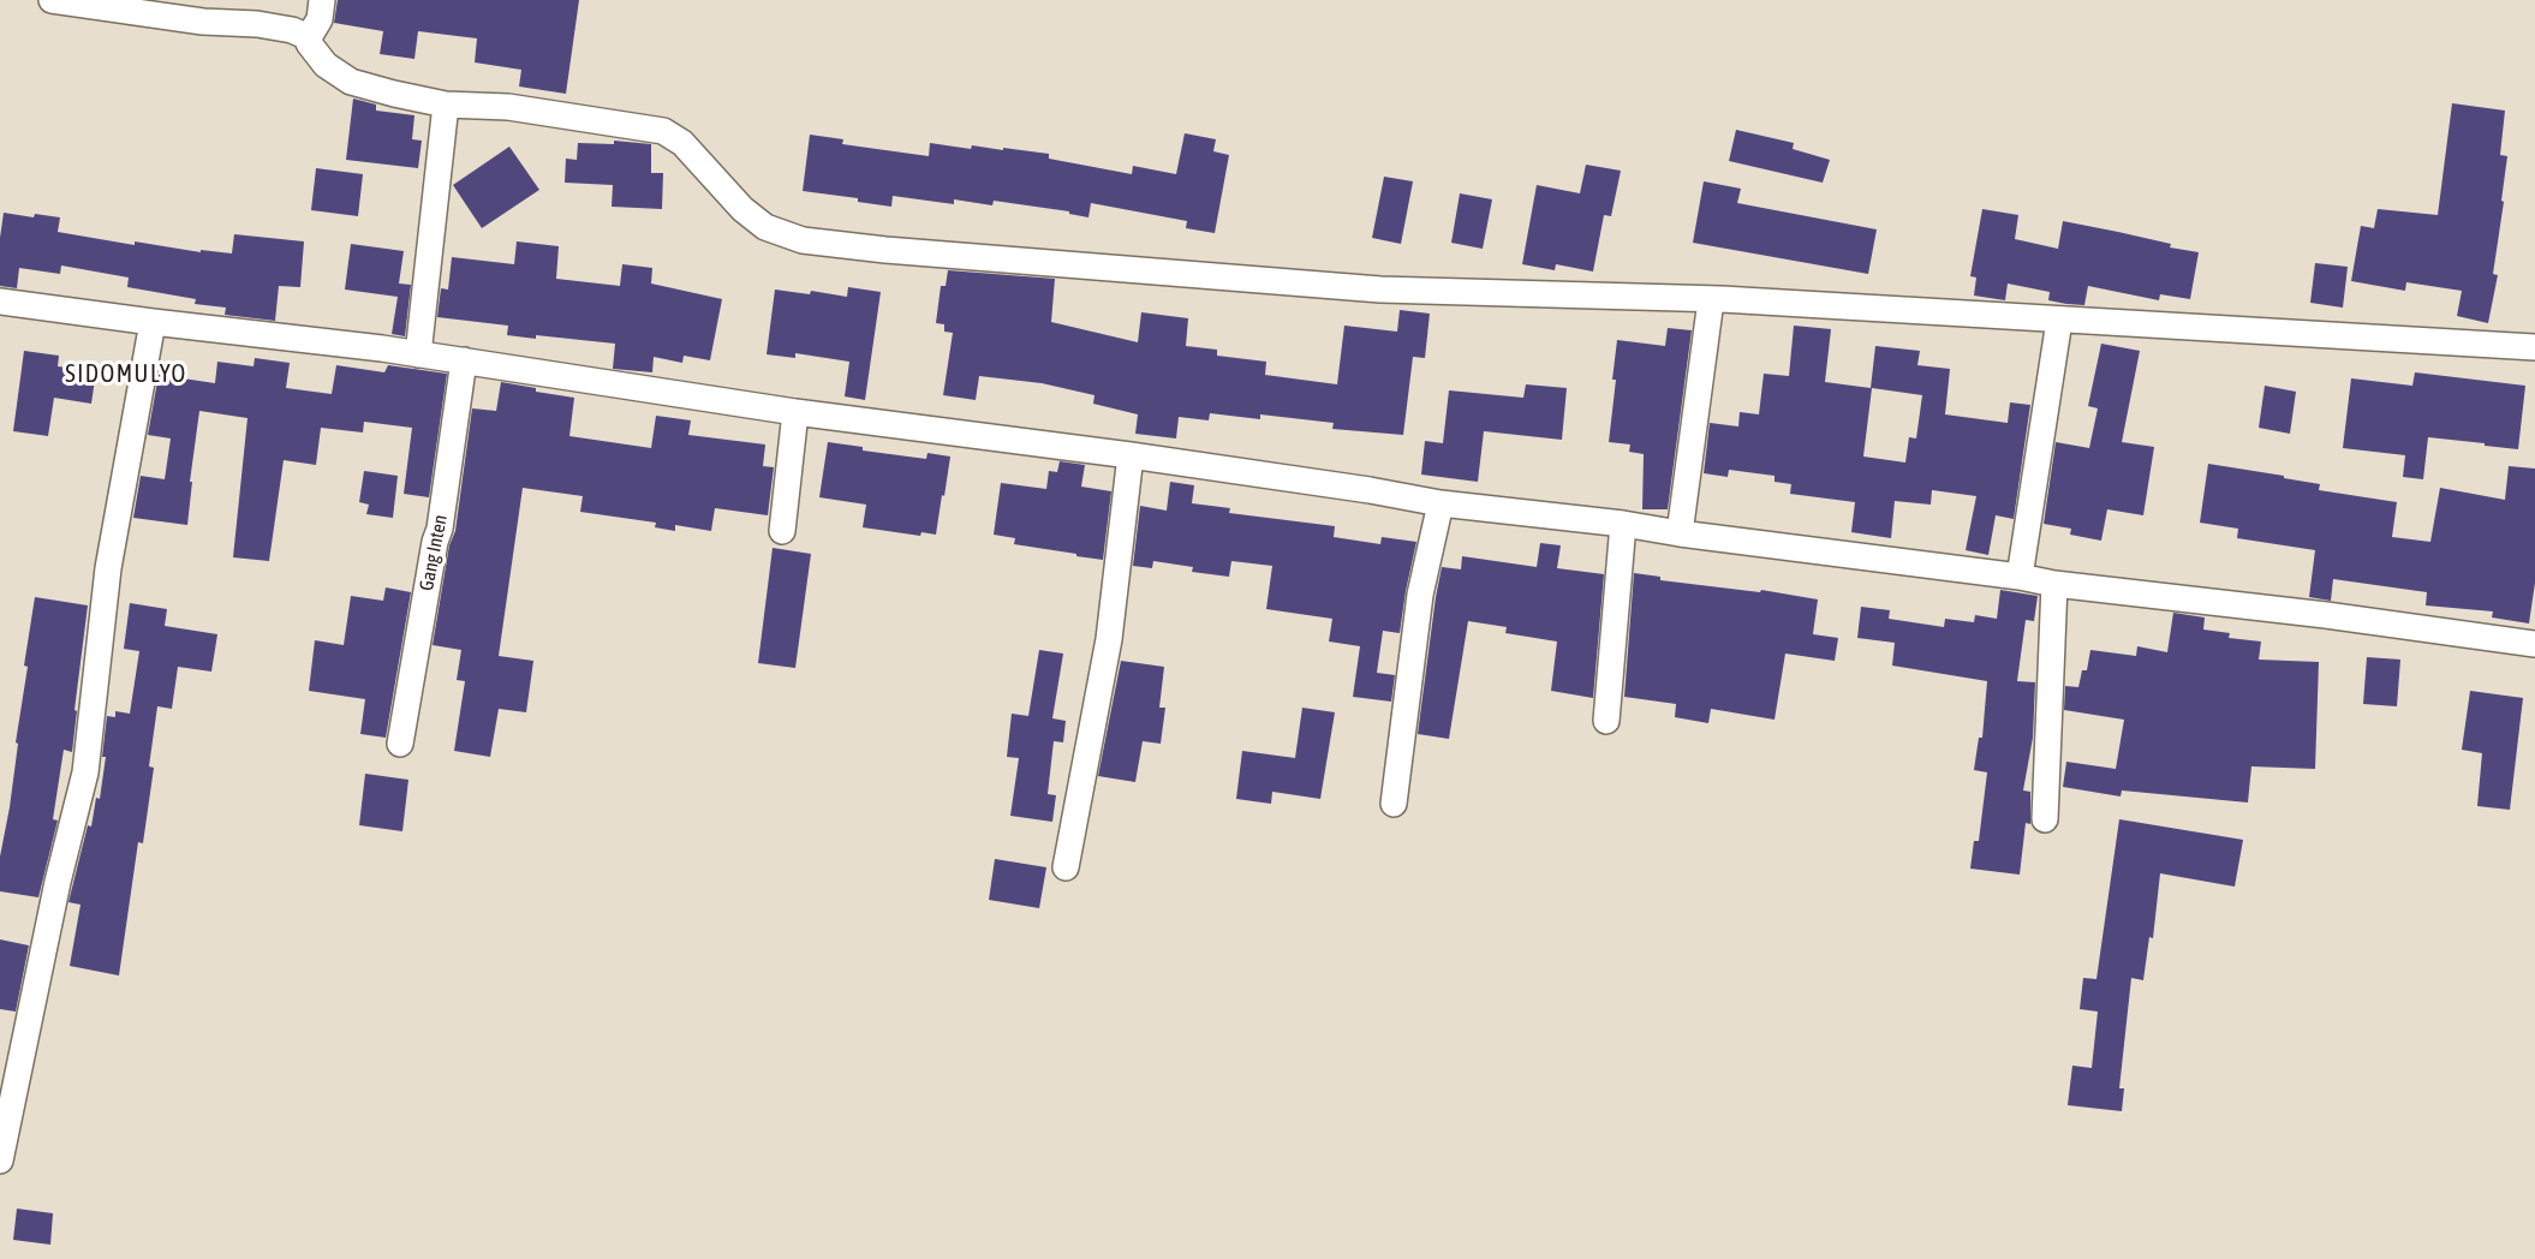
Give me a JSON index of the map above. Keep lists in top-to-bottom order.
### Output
{
  "streets": {
    "street": ["Gang Inten"]
  },
  "districts": ["SIDOMULYO"]
}
